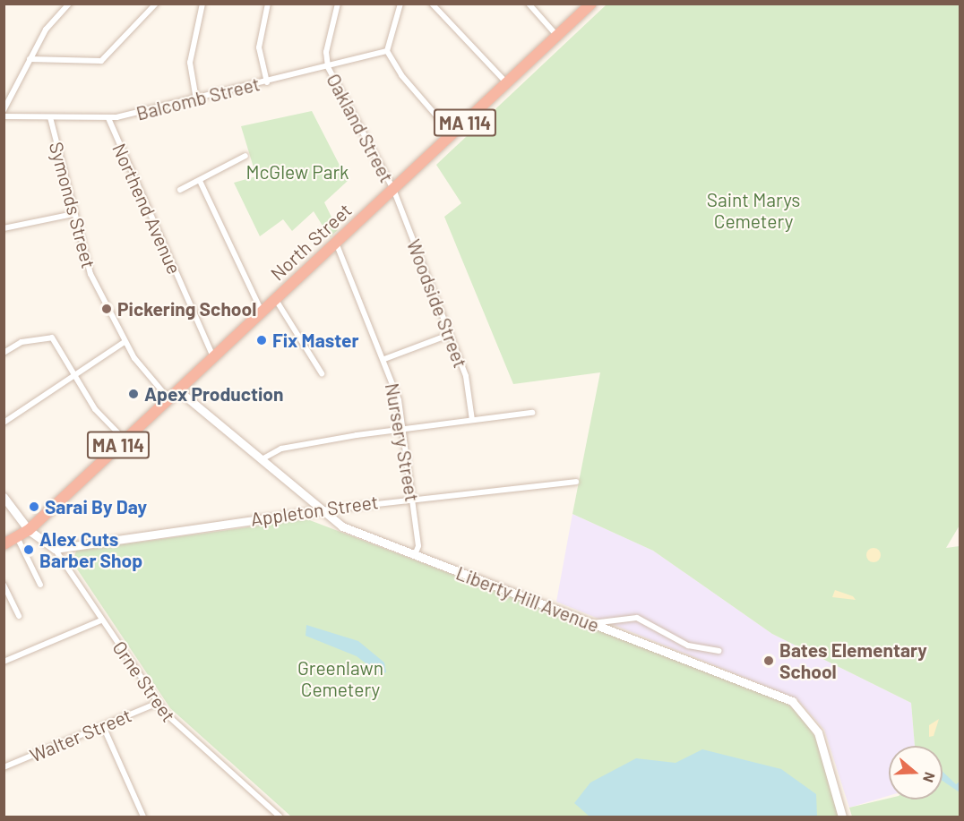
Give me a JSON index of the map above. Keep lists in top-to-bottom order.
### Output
{
  "streets": {
    "highway": ["MA 114", "North Street"],
    "main road": ["Appleton Street", "Liberty Hill Avenue", "Orne Street"],
    "street": [
      "Balcomb Street",
      "Oakland Street",
      "Symonds Street",
      "Northend Avenue",
      "Woodside Street",
      "Nursery Street",
      "Walter Street"
    ]
  },
  "crossings": [
    ["Balcomb Street", "Oakland Street"],
    ["Balcomb Street", "Symonds Street"],
    ["Balcomb Street", "Northend Avenue"],
    ["Oakland Street", "North Street"],
    ["Oakland Street", "Woodside Street"],
    ["Symonds Street", "North Street"],
    ["Northend Avenue", "North Street"],
    ["North Street", "Woodside Street"],
    ["North Street", "Nursery Street"],
    ["North Street", "Liberty Hill Avenue"],
    ["North Street", "Orne Street"],
    ["Nursery Street", "Appleton Street"],
    ["Nursery Street", "Liberty Hill Avenue"],
    ["Appleton Street", "Liberty Hill Avenue"],
    ["Appleton Street", "Orne Street"],
    ["Orne Street", "Walter Street"]
  ],
  "parks": ["McGlew Park", "Saint Marys Cemetery", "Greenlawn Cemetery"],
  "places": [
    "Pickering School",
    "Fix Master",
    "Apex Production",
    "Sarai By Day",
    "Alex Cuts Barber Shop",
    "Bates Elementary School"
  ],
  "north": "right"
}
